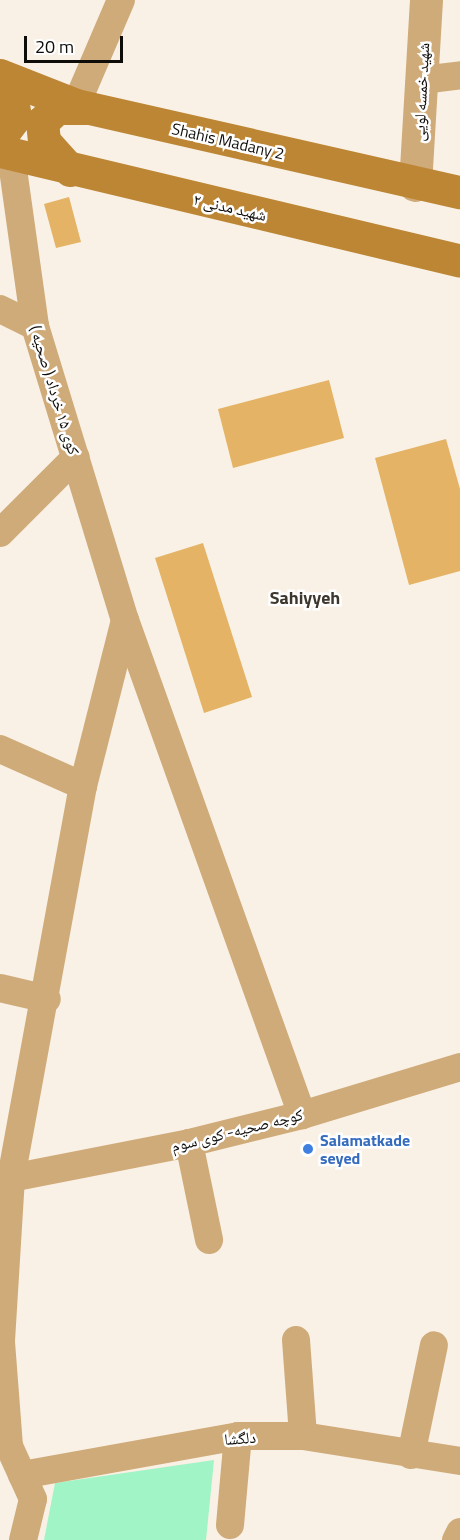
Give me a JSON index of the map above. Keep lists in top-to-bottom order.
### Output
{
  "streets": {
    "main road": ["Shahis Madany 2", "شهید مدنی ۲"],
    "street": [
      "شهید خمسه لویی",
      "کوی ۱۵ خرداد ( صحیه )",
      "کوچه صحیه- کوی سوم",
      "دلگشا"
    ]
  },
  "crossings": [
    ["شهید خمسه لویی", "Shahis Madany 2"],
    ["شهید مدنی ۲", "کوی ۱۵ خرداد ( صحیه )"],
    ["کوی ۱۵ خرداد ( صحیه )", "کوچه صحیه- کوی سوم"]
  ],
  "districts": ["Sahiyyeh"],
  "places": ["Salamatkade seyed"],
  "scale_bar": "20 m"
}
